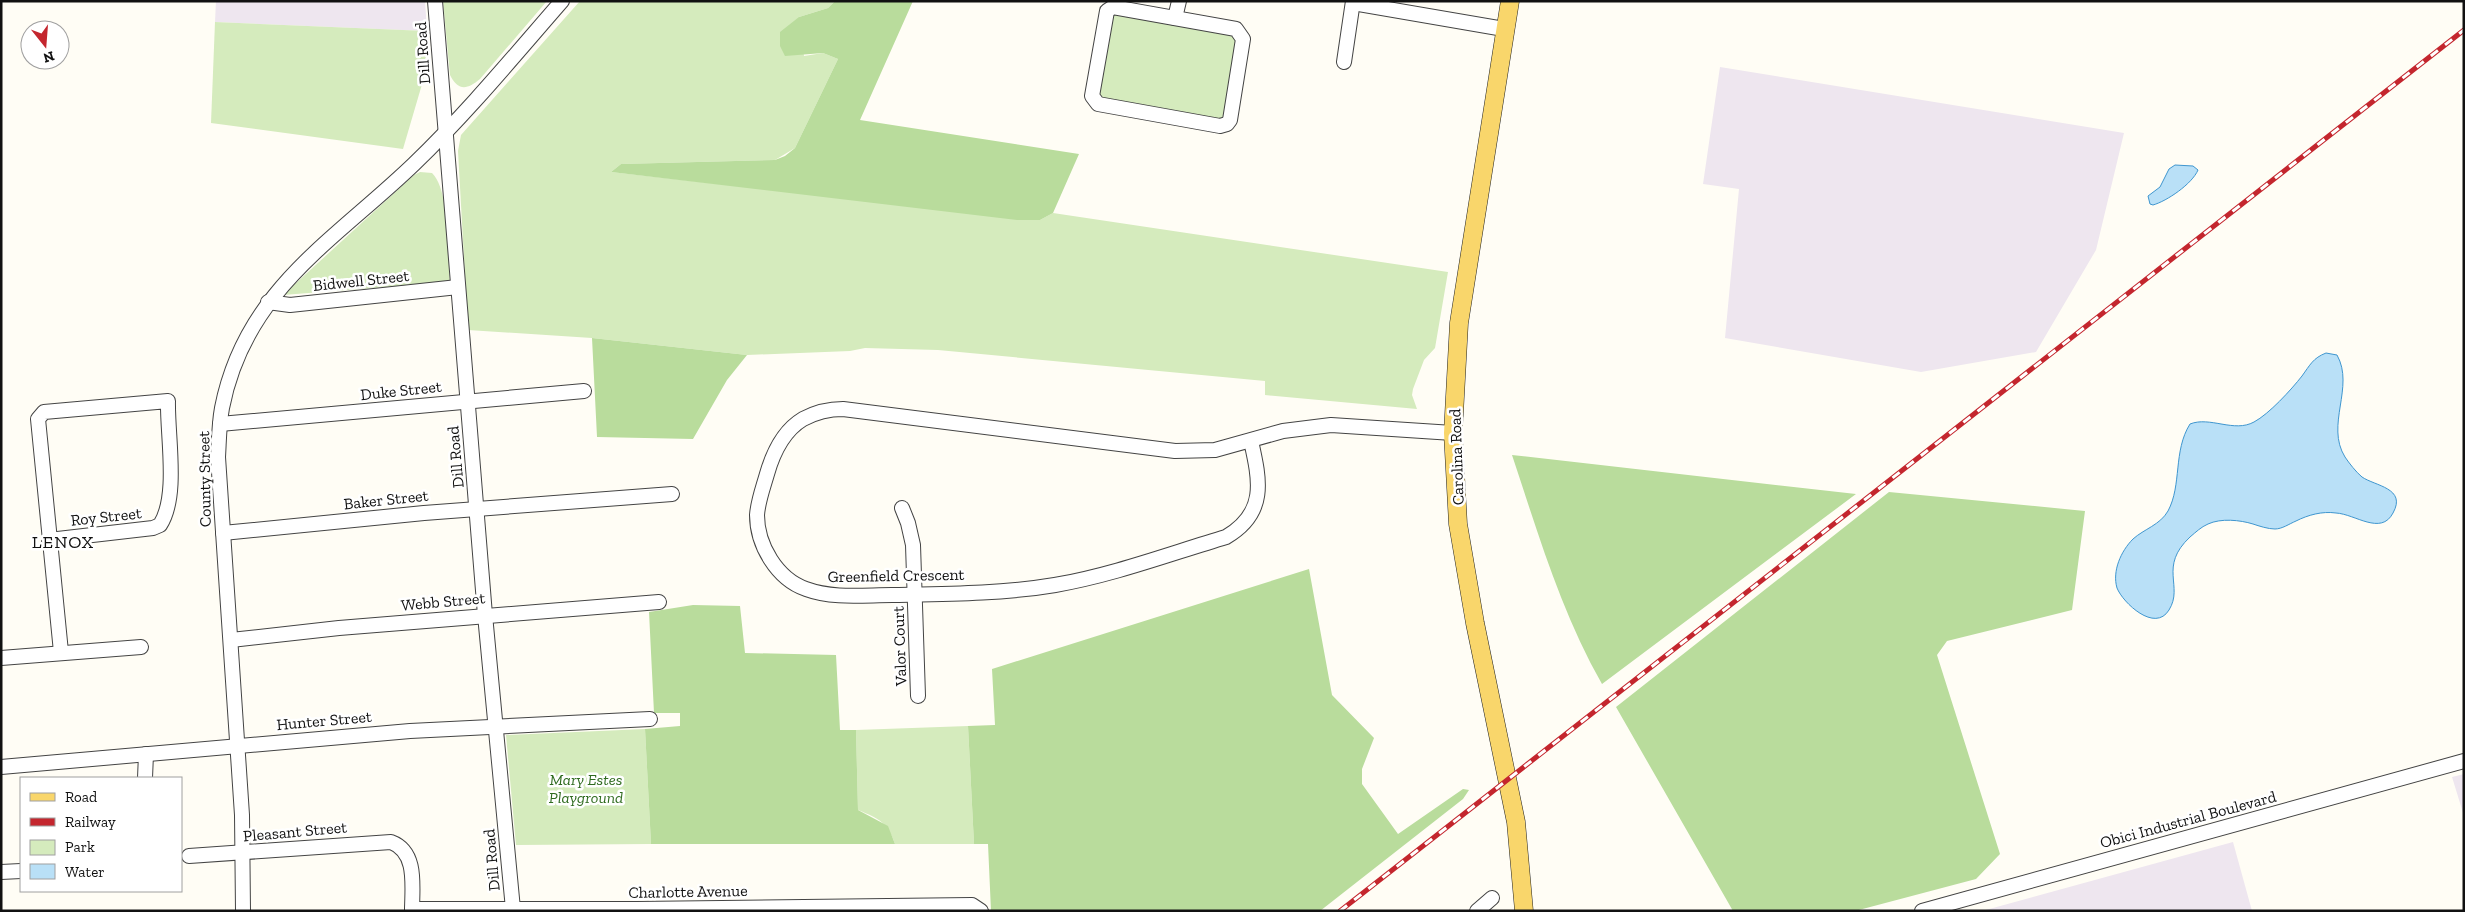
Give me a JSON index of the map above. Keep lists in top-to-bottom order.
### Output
{
  "streets": {
    "main road": ["Carolina Road"],
    "street": [
      "Dill Road",
      "Bidwell Street",
      "Duke Street",
      "County Street",
      "Baker Street",
      "Roy Street",
      "Greenfield Crescent",
      "Webb Street",
      "Valor Court",
      "Hunter Street",
      "Obici Industrial Boulevard",
      "Pleasant Street",
      "Charlotte Avenue"
    ]
  },
  "crossings": [
    ["Dill Road", "Bidwell Street"],
    ["Dill Road", "Duke Street"],
    ["Dill Road", "County Street"],
    ["Dill Road", "Baker Street"],
    ["Dill Road", "Webb Street"],
    ["Dill Road", "Hunter Street"],
    ["Dill Road", "Charlotte Avenue"],
    ["Bidwell Street", "County Street"],
    ["Duke Street", "County Street"],
    ["Carolina Road", "Greenfield Crescent"],
    ["County Street", "Baker Street"],
    ["County Street", "Webb Street"],
    ["County Street", "Hunter Street"],
    ["County Street", "Pleasant Street"],
    ["Greenfield Crescent", "Valor Court"],
    ["Pleasant Street", "Charlotte Avenue"]
  ],
  "districts": ["LENOX"],
  "parks": ["Mary Estes Playground"],
  "legend": [
    "Road",
    "Railway",
    "Park",
    "Water"
  ],
  "north": "bottom"
}
